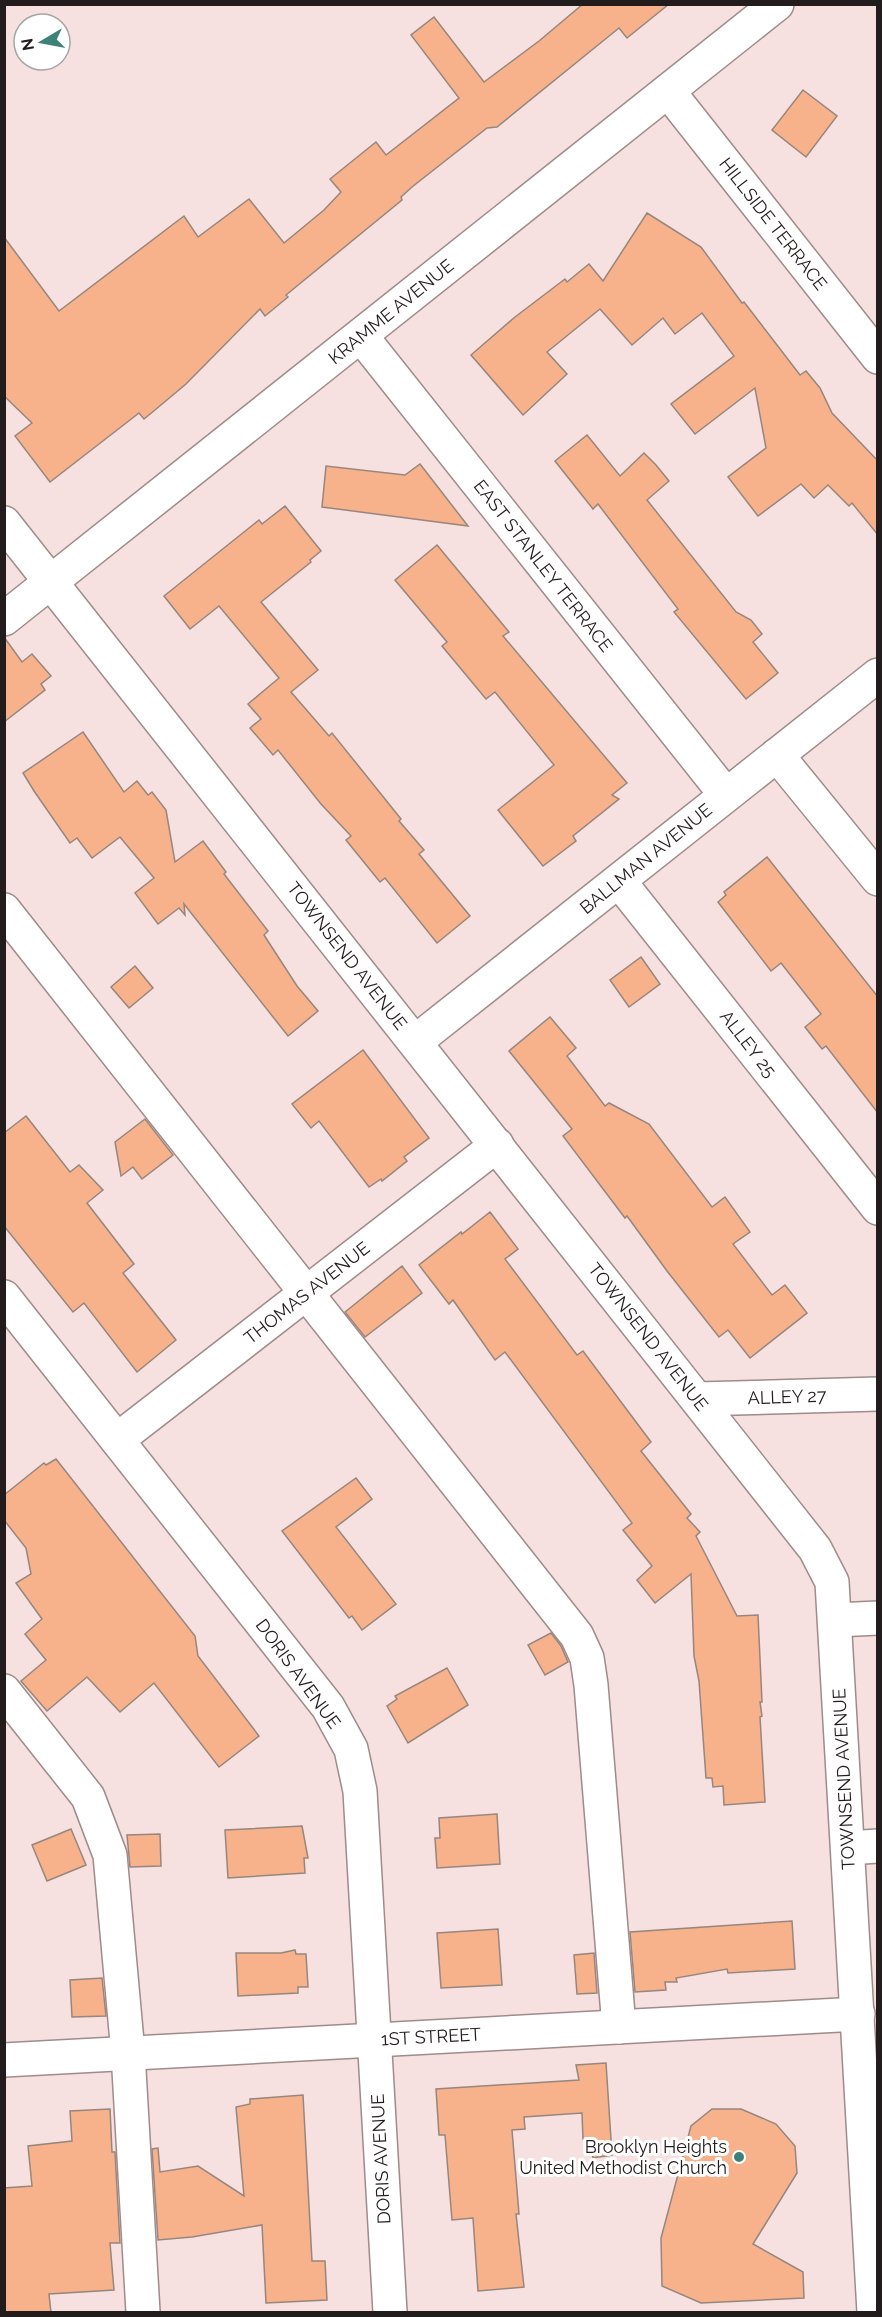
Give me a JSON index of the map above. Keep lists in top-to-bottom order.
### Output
{
  "streets": {
    "street": [
      "HILLSIDE TERRACE",
      "KRAMME AVENUE",
      "EAST STANLEY TERRACE",
      "BALLMAN AVENUE",
      "TOWNSEND AVENUE",
      "ALLEY 25",
      "THOMAS AVENUE",
      "ALLEY 27",
      "DORIS AVENUE",
      "1ST STREET"
    ]
  },
  "crossings": [
    ["HILLSIDE TERRACE", "KRAMME AVENUE"],
    ["KRAMME AVENUE", "EAST STANLEY TERRACE"],
    ["KRAMME AVENUE", "TOWNSEND AVENUE"],
    ["EAST STANLEY TERRACE", "BALLMAN AVENUE"],
    ["BALLMAN AVENUE", "TOWNSEND AVENUE"],
    ["BALLMAN AVENUE", "ALLEY 25"],
    ["TOWNSEND AVENUE", "THOMAS AVENUE"],
    ["TOWNSEND AVENUE", "ALLEY 27"],
    ["TOWNSEND AVENUE", "1ST STREET"],
    ["THOMAS AVENUE", "DORIS AVENUE"],
    ["DORIS AVENUE", "1ST STREET"]
  ],
  "places": ["Brooklyn Heights United Methodist Church"],
  "north": "left"
}
